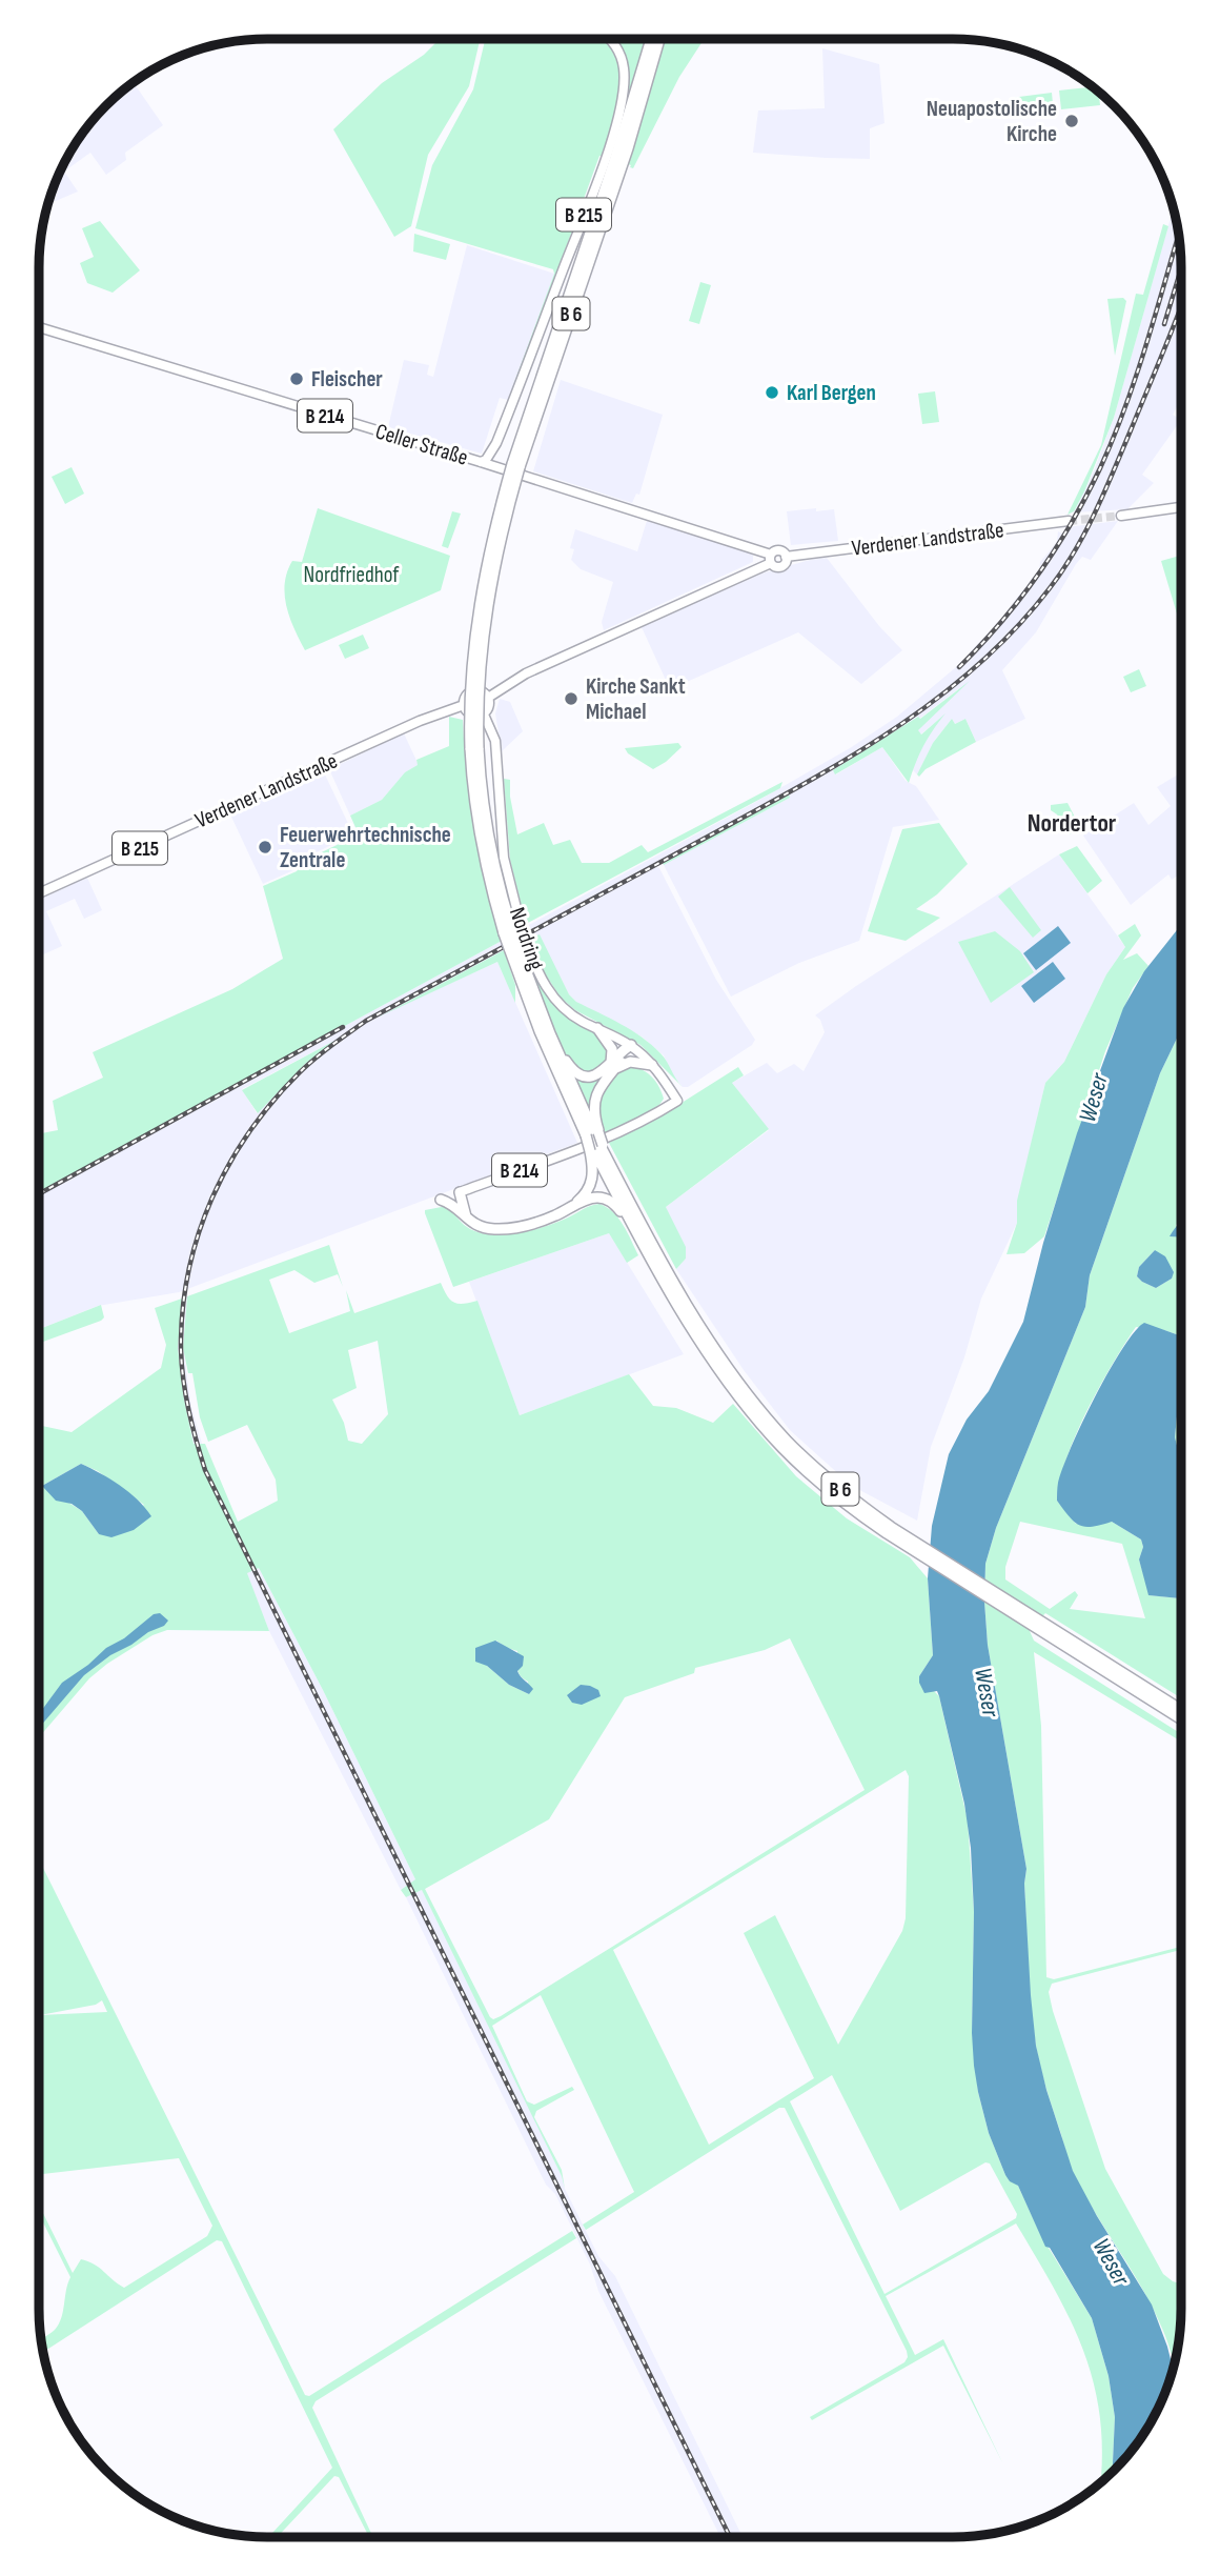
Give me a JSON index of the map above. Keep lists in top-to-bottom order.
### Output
{
  "streets": {
    "highway": ["B 6", "B 214"],
    "main road": [
      "B 215",
      "Celler Straße",
      "Verdener Landstraße",
      "Nordring"
    ]
  },
  "crossings": [
    ["B 6", "B 214"],
    ["B 6", "Nordring"],
    ["B 214", "Nordring"],
    ["Celler Straße", "Verdener Landstraße"],
    ["Verdener Landstraße", "Nordring"]
  ],
  "districts": ["Nordertor"],
  "water": ["Weser"],
  "parks": ["Nordfriedhof"],
  "places": [
    "Neuapostolische Kirche",
    "Fleischer",
    "Karl Bergen",
    "Kirche Sankt Michael",
    "Feuerwehrtechnische Zentrale"
  ]
}
